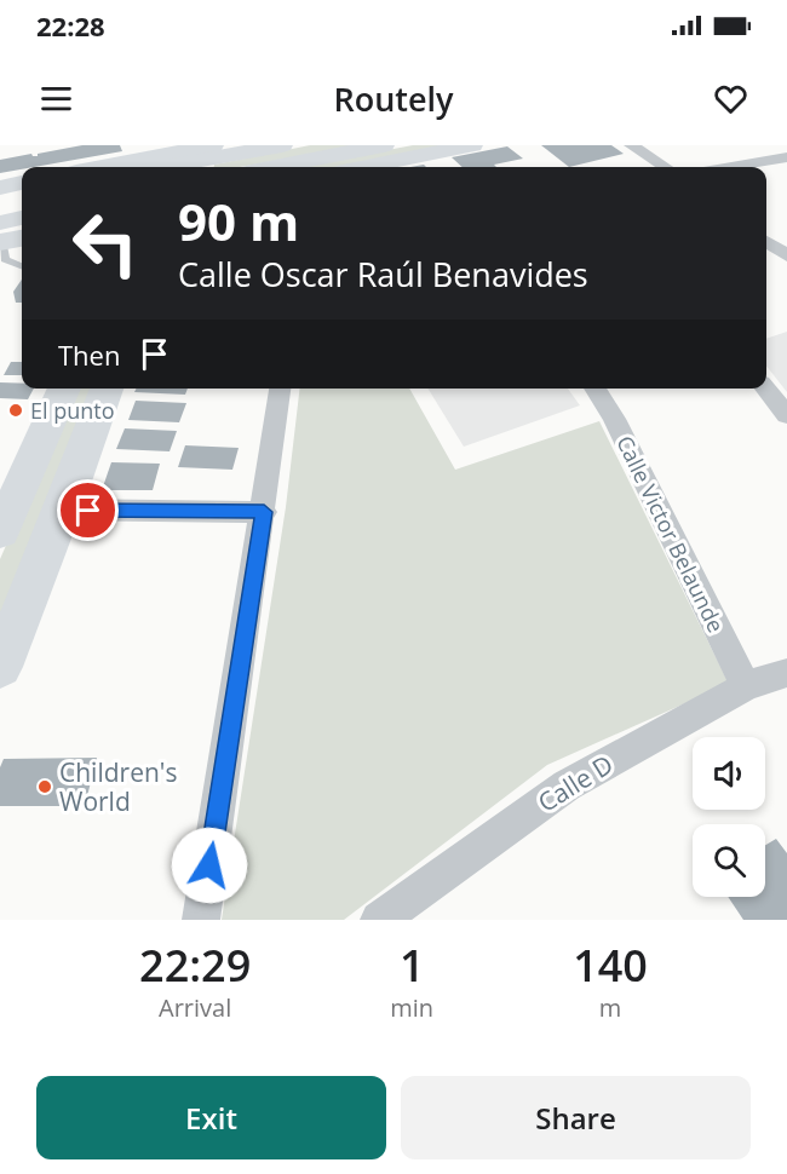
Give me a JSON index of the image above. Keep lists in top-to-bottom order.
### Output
{
  "streets": {
    "street": ["Calle Victor Belaunde", "Calle D"]
  },
  "crossings": [
    ["Calle Victor Belaunde", "Calle D"]
  ],
  "places": ["El punto", "Children's World"],
  "page": {
    "status": "22:28",
    "header": "Routely",
    "turn": ["90 m", "Calle Oscar Raúl Benavides"],
    "then": "Then",
    "eta": [
      "22:29",
      "Arrival",
      "1",
      "min",
      "140",
      "m"
    ],
    "buttons": ["Exit", "Share"]
  }
}
